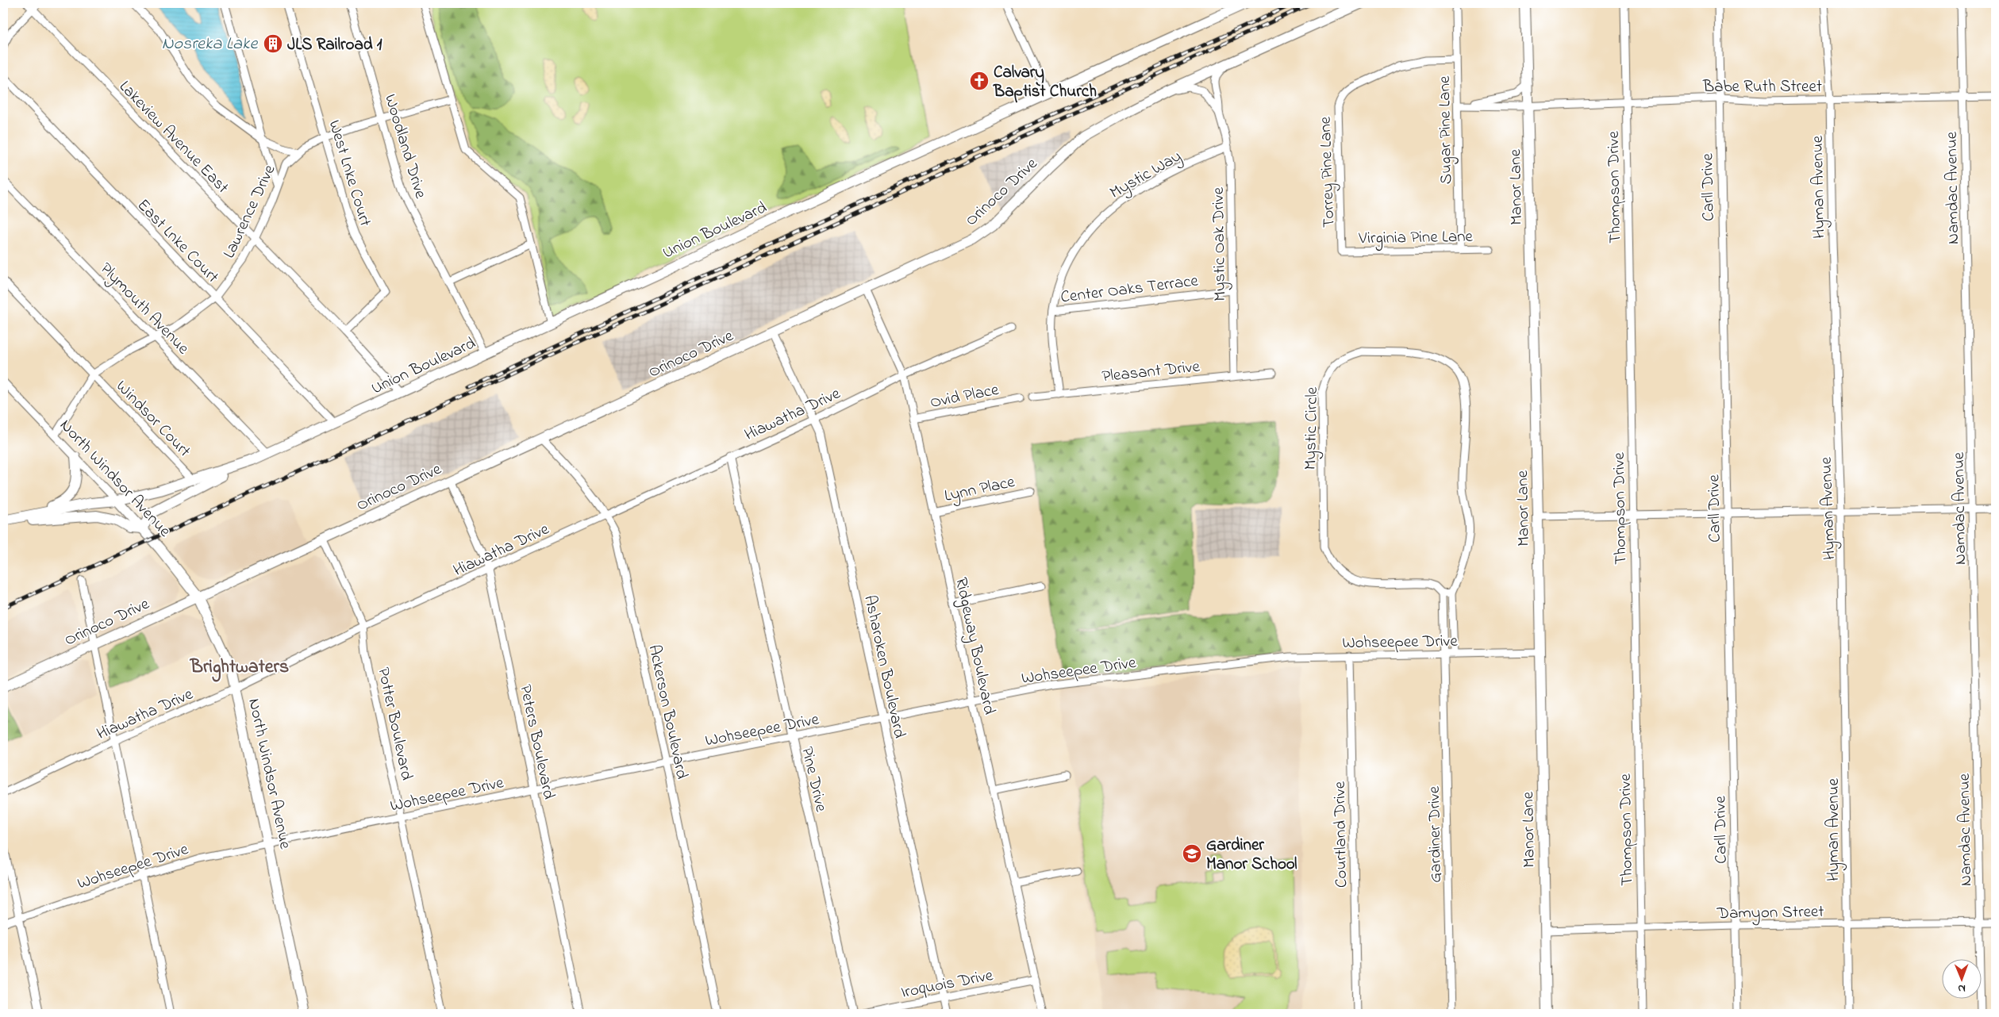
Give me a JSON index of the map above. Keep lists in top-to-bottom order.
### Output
{
  "streets": {
    "street": [
      "Babe Ruth Street",
      "Sugar Pine Lane",
      "Lakeview Avenue East",
      "Woodland Drive",
      "Torrey Pine Lane",
      "West Lnke Court",
      "Mystic Way",
      "Manor Lane",
      "Thompson Drive",
      "Carll Drive",
      "Hyman Avenue",
      "Namdac Avenue",
      "Orinoco Drive",
      "Lawrence Drive",
      "Union Boulevard",
      "Virginia Pine Lane",
      "East Lnke Court",
      "Mystic Oak Drive",
      "Center Oaks Terrace",
      "Plymouth Avenue",
      "Pleasant Drive",
      "Ovid Place",
      "Hiawatha Drive",
      "Windsor Court",
      "Mystic Circle",
      "North Windsor Avenue",
      "Lynn Place",
      "Wohseepee Drive",
      "Ridgeway Boulevard",
      "Asharoken Boulevard",
      "Ackerson Boulevard",
      "Potter Boulevard",
      "Peters Boulevard",
      "Pine Drive",
      "Courtland Drive",
      "Gardiner Drive",
      "Damyon Street",
      "Iroquois Drive"
    ]
  },
  "crossings": [
    ["Babe Ruth Street", "Sugar Pine Lane"],
    ["Babe Ruth Street", "Manor Lane"],
    ["Babe Ruth Street", "Thompson Drive"],
    ["Babe Ruth Street", "Carll Drive"],
    ["Babe Ruth Street", "Hyman Avenue"],
    ["Babe Ruth Street", "Namdac Avenue"],
    ["Sugar Pine Lane", "Torrey Pine Lane"],
    ["Sugar Pine Lane", "Virginia Pine Lane"],
    ["Lakeview Avenue East", "West Lnke Court"],
    ["Lakeview Avenue East", "Lawrence Drive"],
    ["Lakeview Avenue East", "Union Boulevard"],
    ["Woodland Drive", "Lawrence Drive"],
    ["Woodland Drive", "Union Boulevard"],
    ["Torrey Pine Lane", "Virginia Pine Lane"],
    ["West Lnke Court", "Lawrence Drive"],
    ["Mystic Way", "Mystic Oak Drive"],
    ["Mystic Way", "Center Oaks Terrace"],
    ["Mystic Way", "Pleasant Drive"],
    ["Manor Lane", "Wohseepee Drive"],
    ["Manor Lane", "Damyon Street"],
    ["Thompson Drive", "Damyon Street"],
    ["Carll Drive", "Damyon Street"],
    ["Hyman Avenue", "Damyon Street"],
    ["Namdac Avenue", "Damyon Street"],
    ["Orinoco Drive", "Mystic Oak Drive"],
    ["Orinoco Drive", "North Windsor Avenue"],
    ["Orinoco Drive", "Ridgeway Boulevard"],
    ["Orinoco Drive", "Asharoken Boulevard"],
    ["Orinoco Drive", "Ackerson Boulevard"],
    ["Orinoco Drive", "Potter Boulevard"],
    ["Orinoco Drive", "Peters Boulevard"],
    ["Lawrence Drive", "East Lnke Court"],
    ["Lawrence Drive", "Plymouth Avenue"],
    ["Lawrence Drive", "Windsor Court"],
    ["Lawrence Drive", "North Windsor Avenue"],
    ["Union Boulevard", "East Lnke Court"],
    ["Union Boulevard", "Plymouth Avenue"],
    ["Union Boulevard", "Windsor Court"],
    ["Union Boulevard", "North Windsor Avenue"],
    ["Mystic Oak Drive", "Center Oaks Terrace"],
    ["Mystic Oak Drive", "Pleasant Drive"],
    ["Ovid Place", "Ridgeway Boulevard"],
    ["Hiawatha Drive", "North Windsor Avenue"],
    ["Hiawatha Drive", "Ridgeway Boulevard"],
    ["Hiawatha Drive", "Asharoken Boulevard"],
    ["Hiawatha Drive", "Ackerson Boulevard"],
    ["Hiawatha Drive", "Potter Boulevard"],
    ["Hiawatha Drive", "Peters Boulevard"],
    ["Hiawatha Drive", "Pine Drive"],
    ["Mystic Circle", "Wohseepee Drive"],
    ["North Windsor Avenue", "Wohseepee Drive"],
    ["Lynn Place", "Ridgeway Boulevard"],
    ["Wohseepee Drive", "Ridgeway Boulevard"],
    ["Wohseepee Drive", "Asharoken Boulevard"],
    ["Wohseepee Drive", "Ackerson Boulevard"],
    ["Wohseepee Drive", "Potter Boulevard"],
    ["Wohseepee Drive", "Peters Boulevard"],
    ["Wohseepee Drive", "Pine Drive"],
    ["Wohseepee Drive", "Courtland Drive"],
    ["Wohseepee Drive", "Gardiner Drive"],
    ["Ridgeway Boulevard", "Iroquois Drive"],
    ["Asharoken Boulevard", "Iroquois Drive"]
  ],
  "districts": ["Brightwaters"],
  "water": ["Nosreka Lake"],
  "places": {
    "building": ["JLS Railroad 1"],
    "church": ["Calvary Baptist Church"],
    "school or university": ["Gardiner Manor School"]
  },
  "north": "bottom"
}
